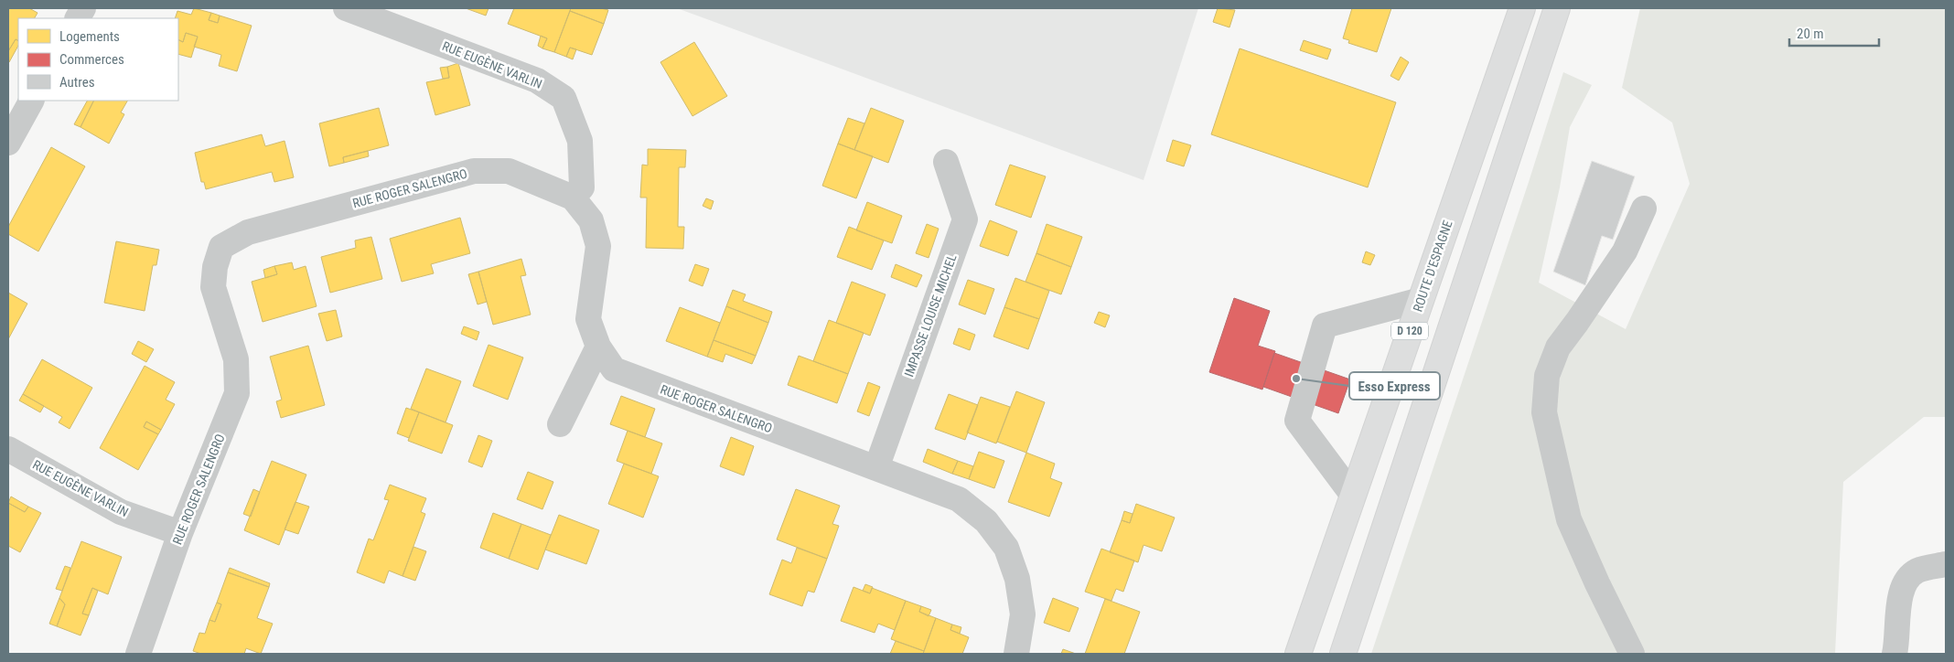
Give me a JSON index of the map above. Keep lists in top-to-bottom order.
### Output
{
  "streets": {
    "main road": ["ROUTE D'ESPAGNE", "D 120"],
    "street": ["RUE EUGÈNE VARLIN", "RUE ROGER SALENGRO", "IMPASSE LOUISE MICHEL"]
  },
  "crossings": [
    ["RUE EUGÈNE VARLIN", "RUE ROGER SALENGRO"],
    ["RUE ROGER SALENGRO", "IMPASSE LOUISE MICHEL"]
  ],
  "places": ["Esso Express"],
  "legend": ["Logements", "Commerces", "Autres"],
  "scale_bar": "20 m"
}
